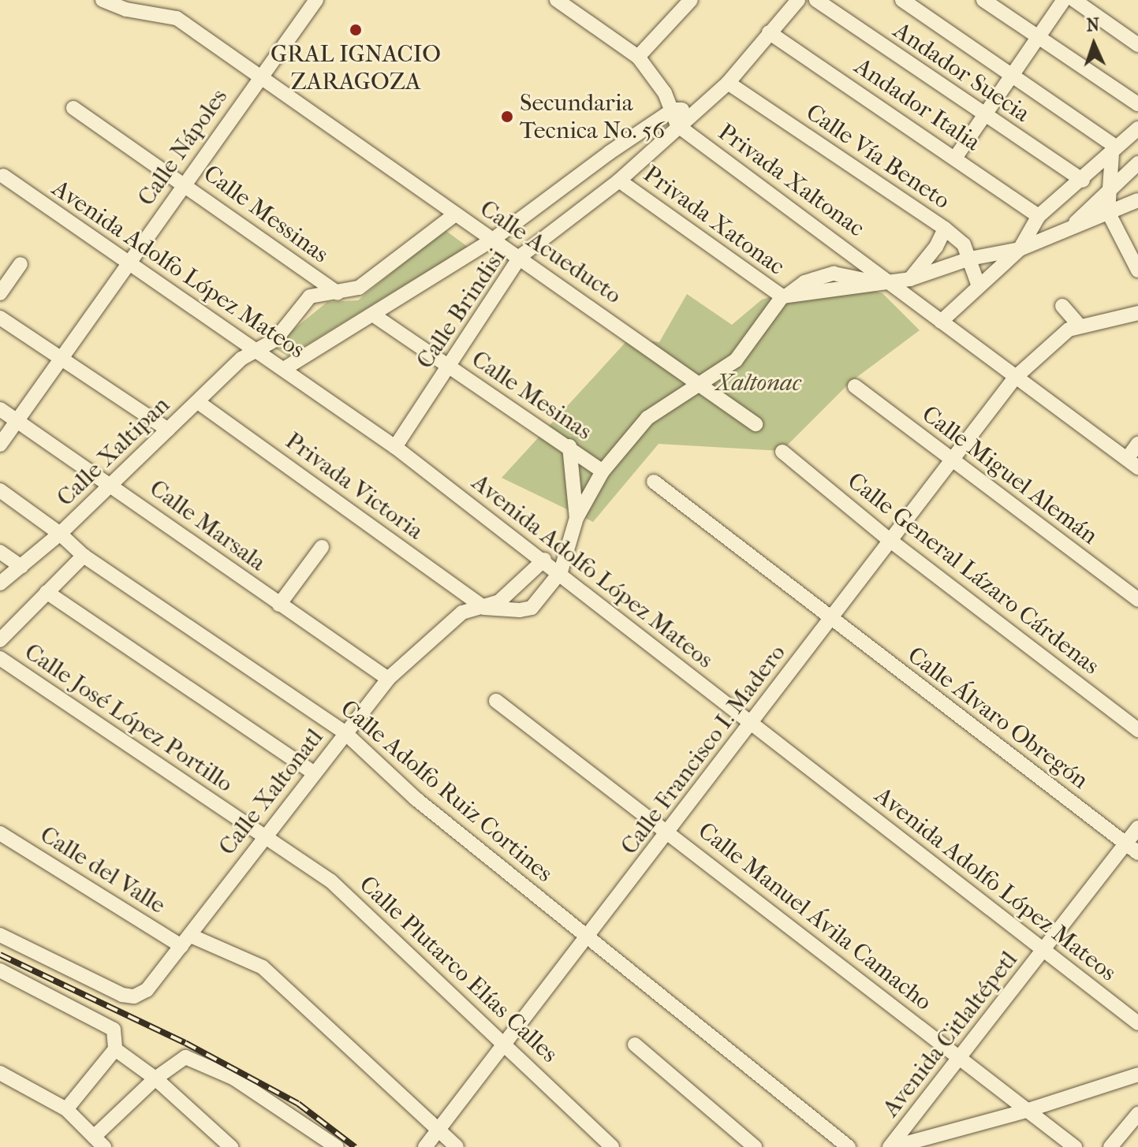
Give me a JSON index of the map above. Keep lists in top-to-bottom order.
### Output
{
  "streets": {
    "street": [
      "Andador Suecia",
      "Andador Italia",
      "Calle Nápoles",
      "Calle Vía Beneto",
      "Privada Xaltonac",
      "Calle Messinas",
      "Privada Xatonac",
      "Calle Acueducto",
      "Avenida Adolfo López Mateos",
      "Calle Brindisi",
      "Calle Mesinas",
      "Calle Xaltipan",
      "Calle Miguel Alemán",
      "Privada Victoria",
      "Calle Marsala",
      "Calle General Lázaro Cárdenas",
      "Calle José López Portillo",
      "Calle Álvaro Obregón",
      "Calle Francisco I. Madero",
      "Calle Adolfo Ruiz Cortines",
      "Calle Xaltonatl",
      "Calle del Valle",
      "Calle Manuel Ávila Camacho",
      "Calle Plutarco Elías Calles",
      "Avenida Citlaltépetl"
    ]
  },
  "crossings": [
    ["Andador Italia", "Calle Brindisi"],
    ["Calle Nápoles", "Calle Messinas"],
    ["Calle Nápoles", "Calle Acueducto"],
    ["Calle Nápoles", "Avenida Adolfo López Mateos"],
    ["Calle Nápoles", "Calle Marsala"],
    ["Calle Vía Beneto", "Calle Brindisi"],
    ["Privada Xaltonac", "Calle Brindisi"],
    ["Privada Xaltonac", "Calle Francisco I. Madero"],
    ["Calle Messinas", "Calle Xaltipan"],
    ["Privada Xatonac", "Calle Brindisi"],
    ["Calle Acueducto", "Calle Brindisi"],
    ["Calle Acueducto", "Calle Xaltipan"],
    ["Avenida Adolfo López Mateos", "Calle Brindisi"],
    ["Avenida Adolfo López Mateos", "Calle Xaltipan"],
    ["Avenida Adolfo López Mateos", "Calle Francisco I. Madero"],
    ["Avenida Adolfo López Mateos", "Calle Xaltonatl"],
    ["Avenida Adolfo López Mateos", "Avenida Citlaltépetl"],
    ["Calle Brindisi", "Calle Mesinas"],
    ["Calle Xaltipan", "Privada Victoria"],
    ["Calle Xaltipan", "Calle Marsala"],
    ["Calle Xaltipan", "Calle Adolfo Ruiz Cortines"],
    ["Calle Miguel Alemán", "Calle Francisco I. Madero"],
    ["Privada Victoria", "Calle Xaltonatl"],
    ["Calle Marsala", "Calle Xaltonatl"],
    ["Calle General Lázaro Cárdenas", "Calle Francisco I. Madero"],
    ["Calle José López Portillo", "Calle Xaltonatl"],
    ["Calle José López Portillo", "Calle Plutarco Elías Calles"],
    ["Calle Álvaro Obregón", "Calle Francisco I. Madero"],
    ["Calle Álvaro Obregón", "Avenida Citlaltépetl"],
    ["Calle Francisco I. Madero", "Calle Adolfo Ruiz Cortines"],
    ["Calle Francisco I. Madero", "Calle del Valle"],
    ["Calle Francisco I. Madero", "Calle Manuel Ávila Camacho"],
    ["Calle Francisco I. Madero", "Calle Plutarco Elías Calles"],
    ["Calle Adolfo Ruiz Cortines", "Calle Xaltonatl"],
    ["Calle Xaltonatl", "Calle del Valle"],
    ["Calle Xaltonatl", "Calle Plutarco Elías Calles"],
    ["Calle Manuel Ávila Camacho", "Avenida Citlaltépetl"]
  ],
  "parks": ["Xaltonac"],
  "places": ["GRAL IGNACIO ZARAGOZA", "Secundaria Tecnica No. 56"],
  "north": "top"
}
